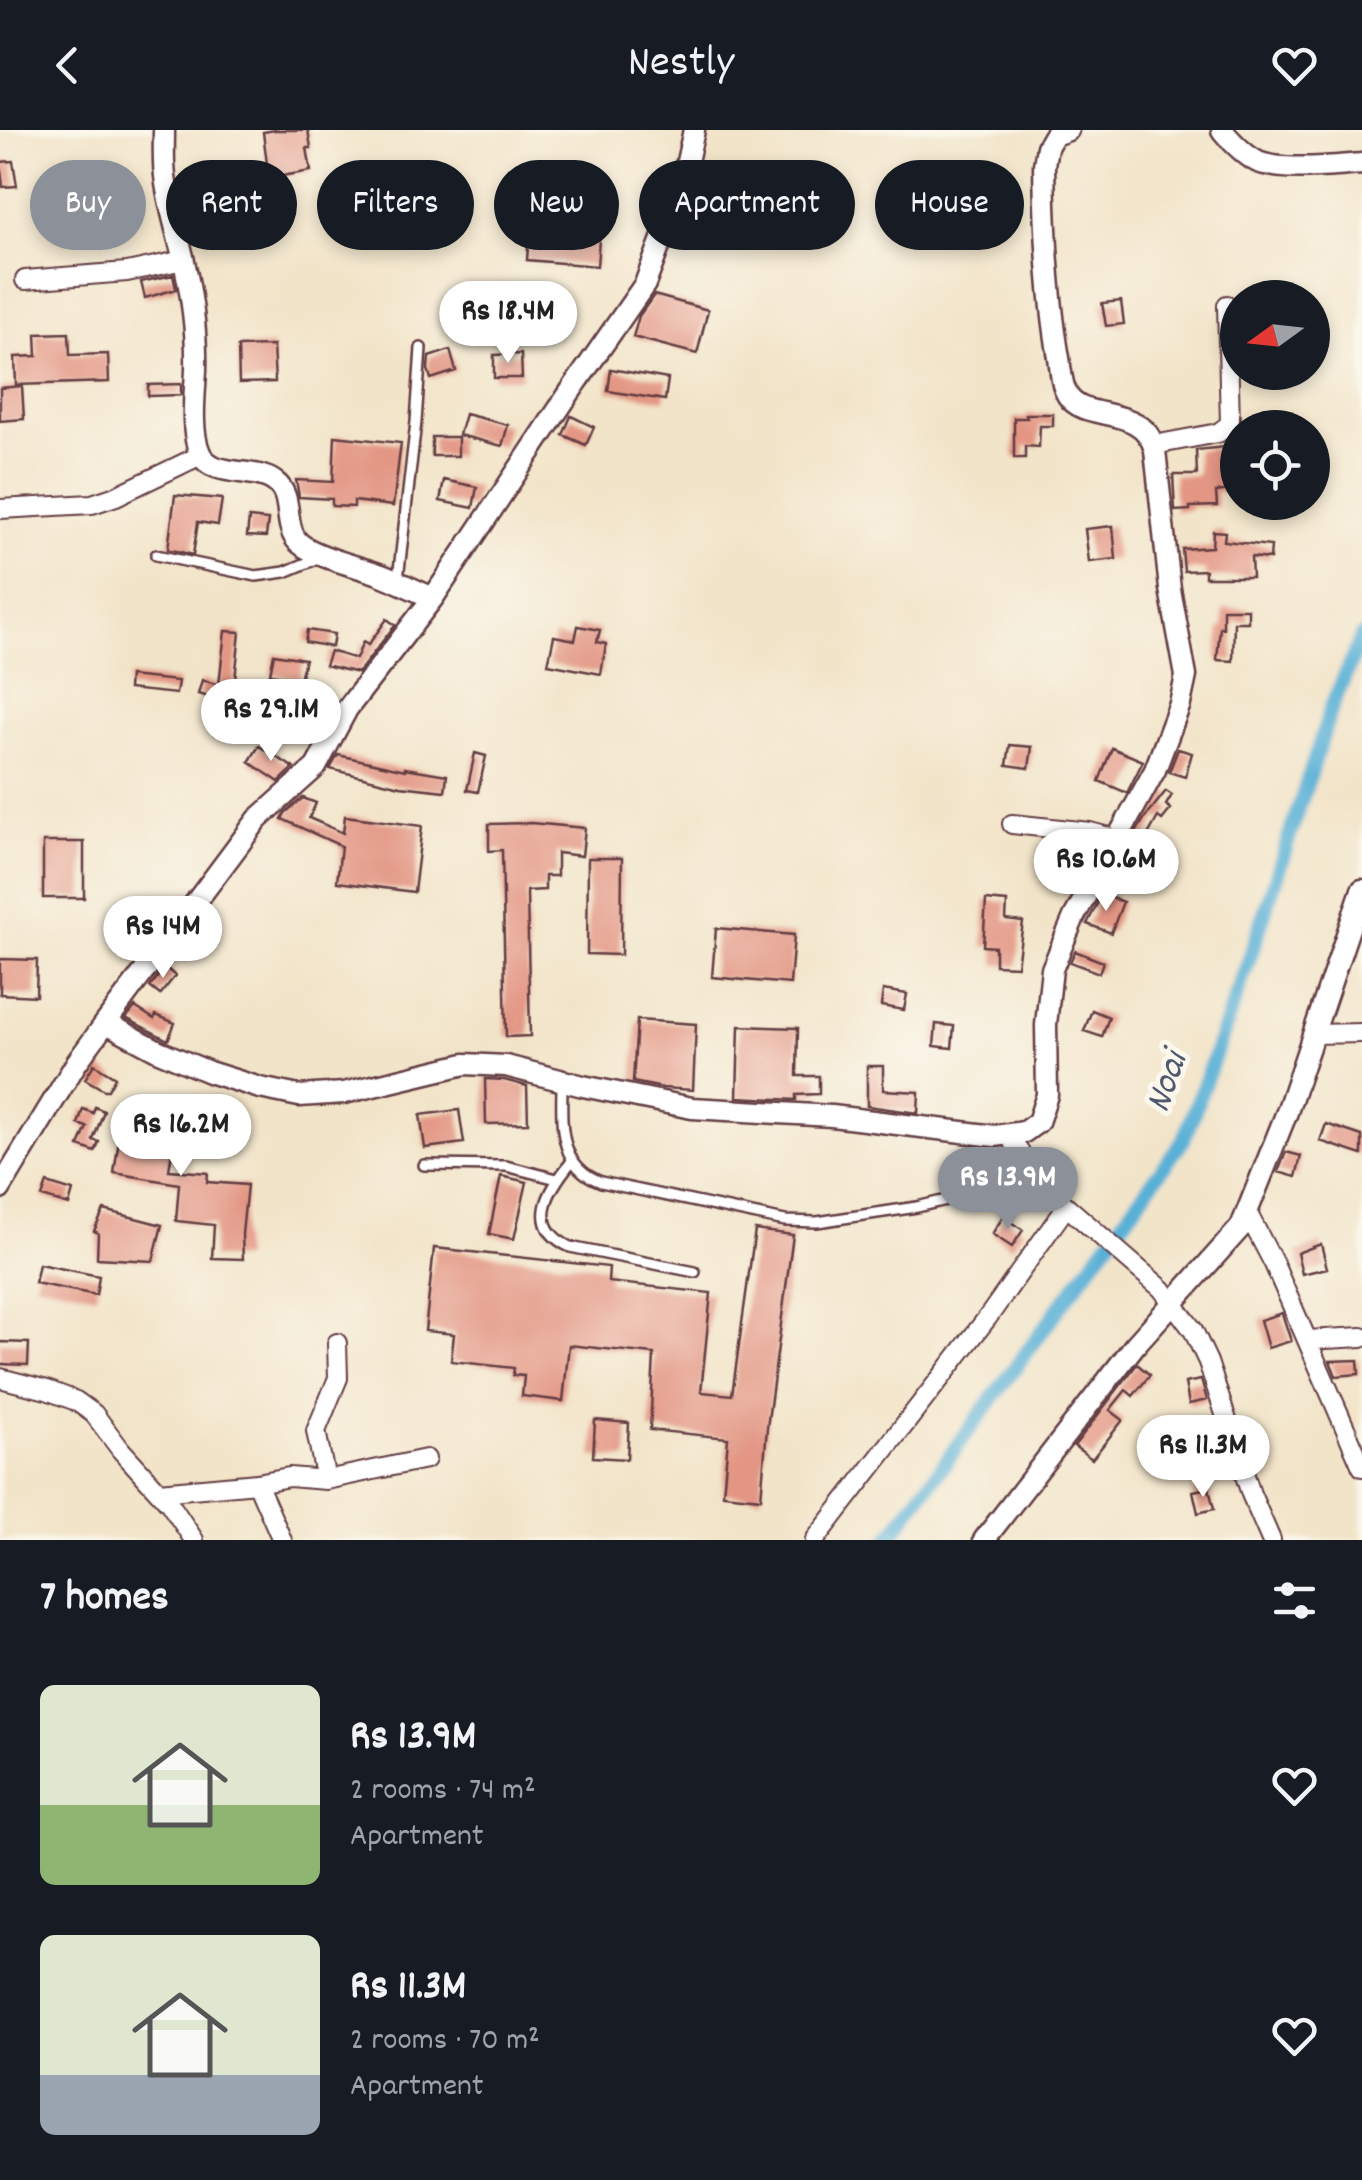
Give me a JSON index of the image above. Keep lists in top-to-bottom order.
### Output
{
  "water": ["Noai"],
  "north": "left",
  "page": {
    "header": "Nestly",
    "chip": [
      "Buy",
      "Rent",
      "Filters",
      "New",
      "Apartment",
      "House"
    ],
    "price": [
      "Rs 18.4M",
      "Rs 29.1M",
      "Rs 10.6M",
      "Rs 14M",
      "Rs 16.2M",
      "Rs 13.9M",
      "Rs 11.3M"
    ],
    "heading": "7 homes",
    "list": [
      {
        "name": "Rs 13.9M",
        "note": "2 rooms · 74 m² · Apartment"
      },
      {
        "name": "Rs 11.3M",
        "note": "2 rooms · 70 m² · Apartment"
      }
    ]
  }
}
